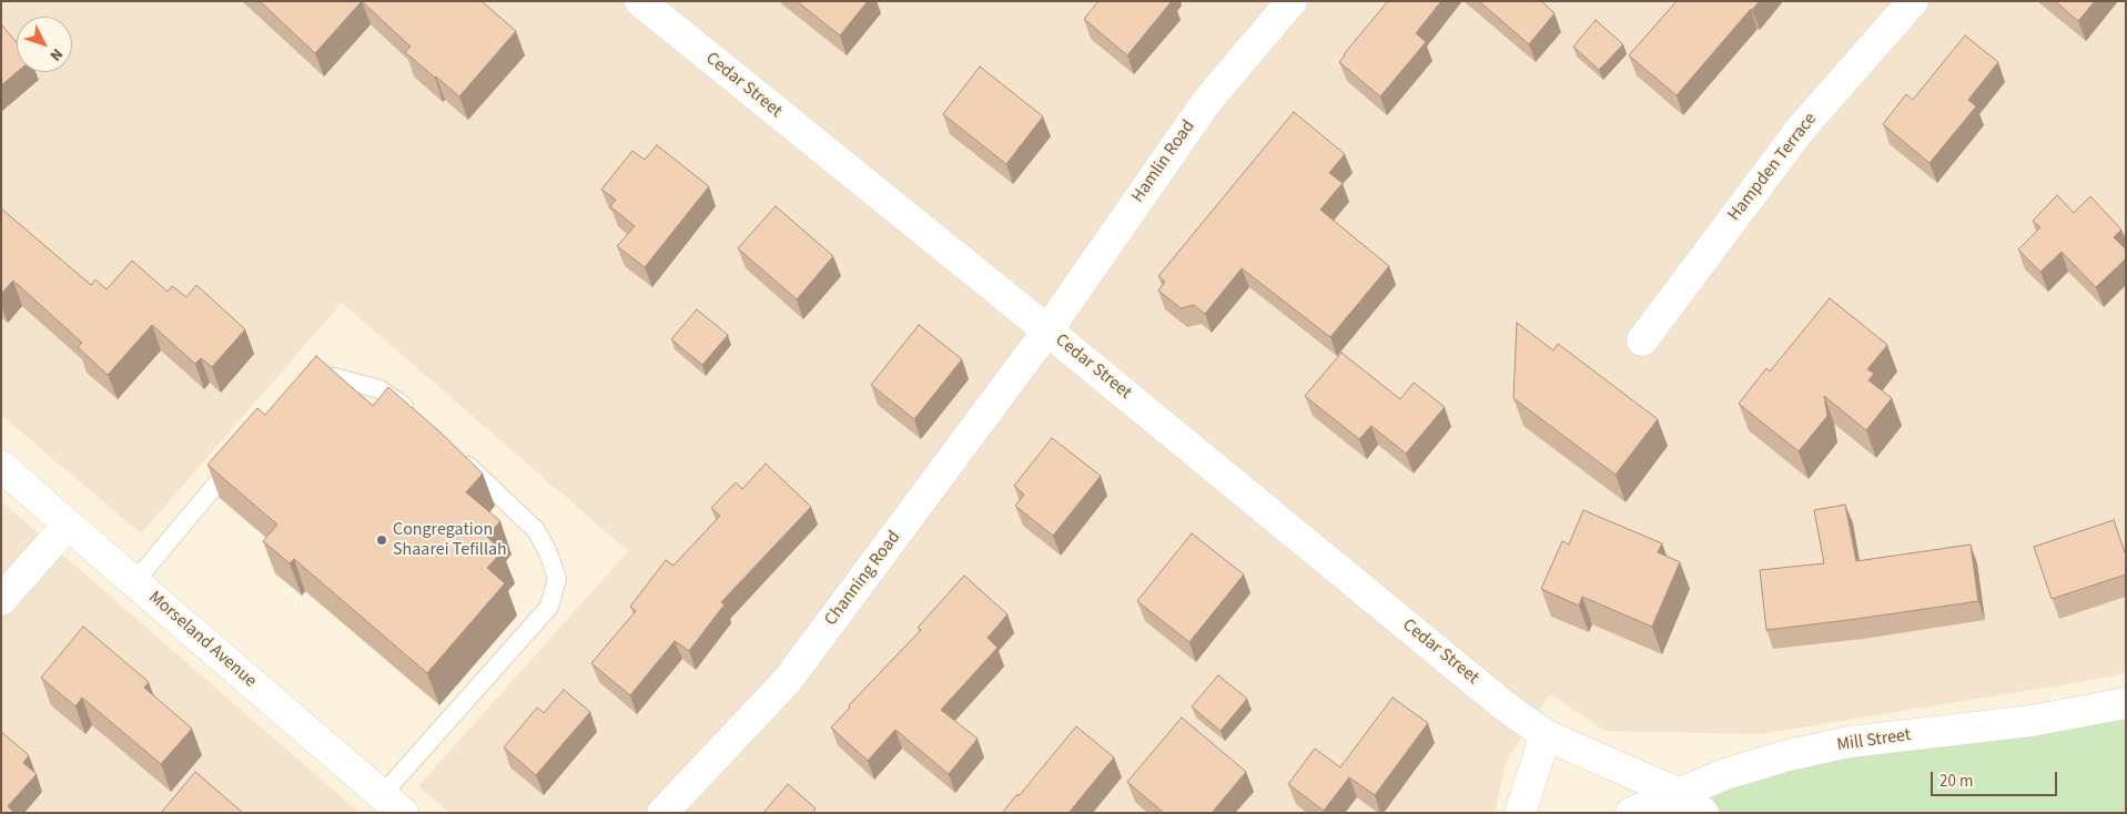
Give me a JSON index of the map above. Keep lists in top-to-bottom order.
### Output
{
  "streets": {
    "street": [
      "Cedar Street",
      "Hamlin Road",
      "Hampden Terrace",
      "Channing Road",
      "Morseland Avenue",
      "Mill Street"
    ]
  },
  "crossings": [
    ["Cedar Street", "Hamlin Road"],
    ["Cedar Street", "Channing Road"],
    ["Cedar Street", "Mill Street"],
    ["Hamlin Road", "Channing Road"]
  ],
  "places": ["Congregation Shaarei Tefillah"],
  "scale_bar": "20 m",
  "north": "bottom right"
}
